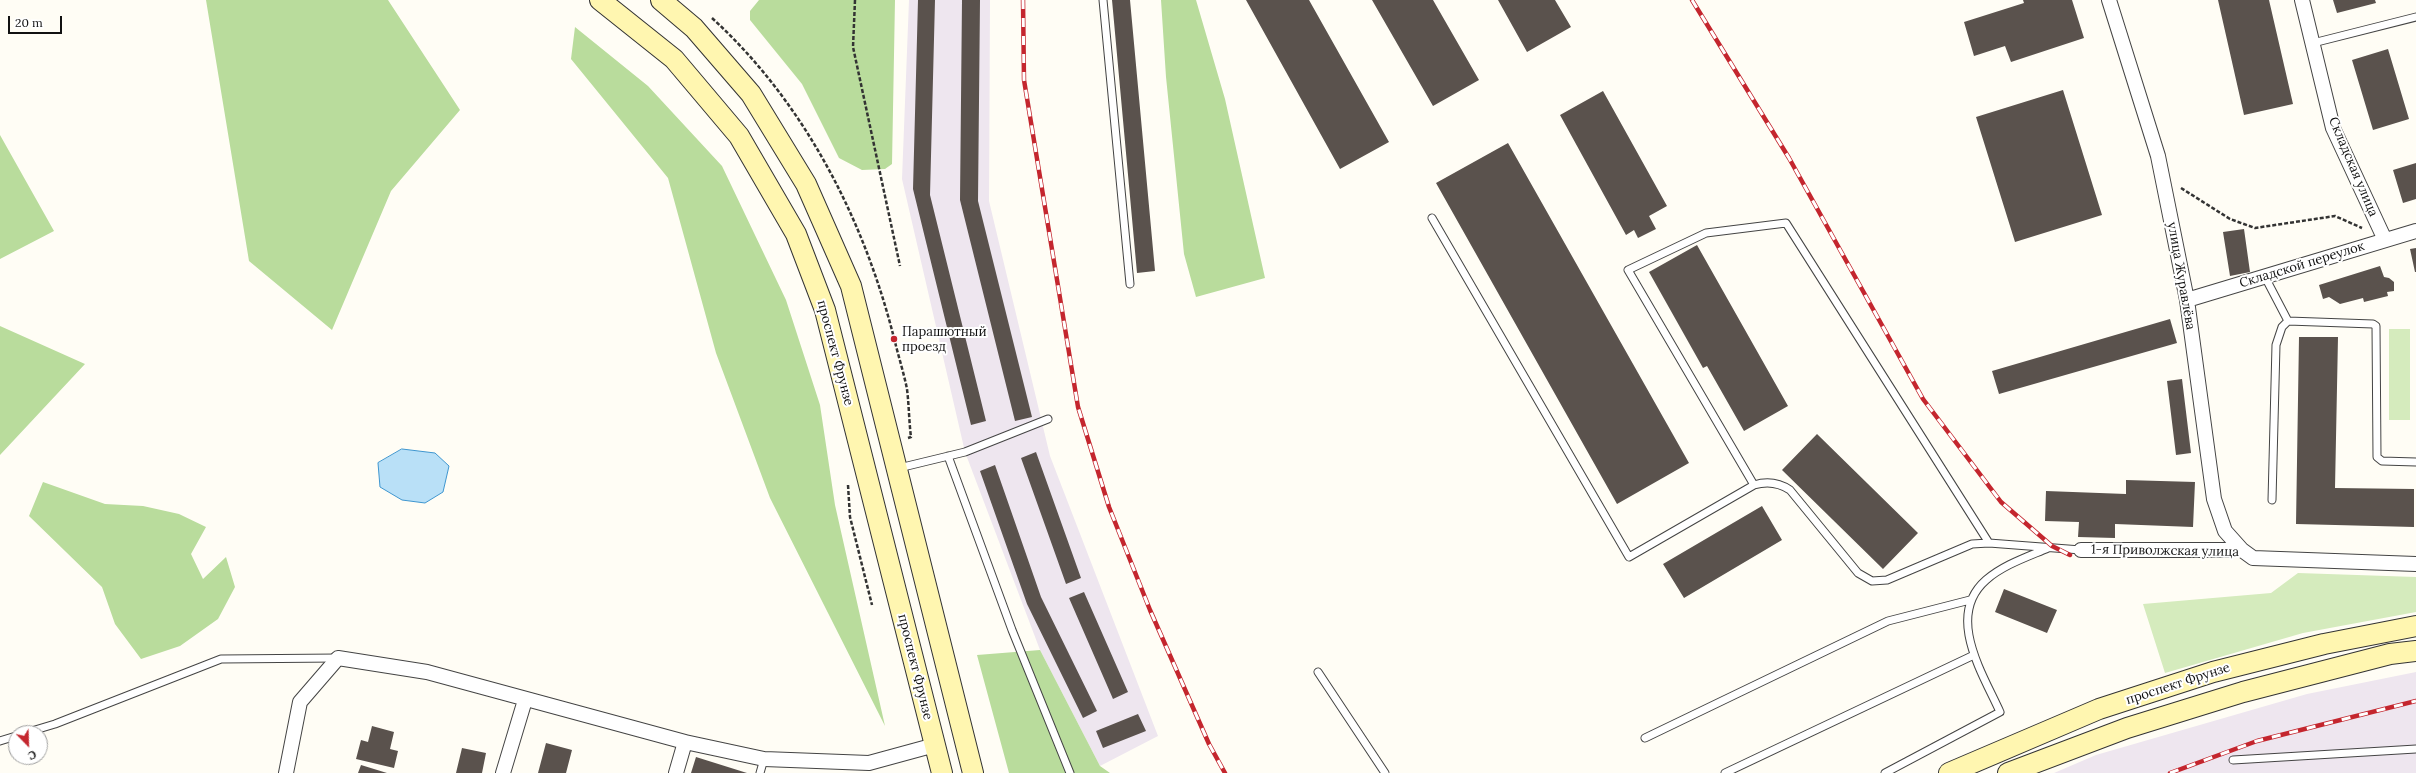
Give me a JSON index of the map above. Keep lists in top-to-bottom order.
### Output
{
  "streets": {
    "main road": ["проспект Фрунзе"],
    "street": [
      "Складская улица",
      "Складской переулок",
      "улица Журавлёва",
      "1-я Приволжская улица"
    ]
  },
  "crossings": [
    ["Складская улица", "Складской переулок"],
    ["Складской переулок", "улица Журавлёва"],
    ["улица Журавлёва", "1-я Приволжская улица"]
  ],
  "places": ["Парашютный проезд"],
  "scale_bar": "20 m",
  "north": "bottom right"
}
